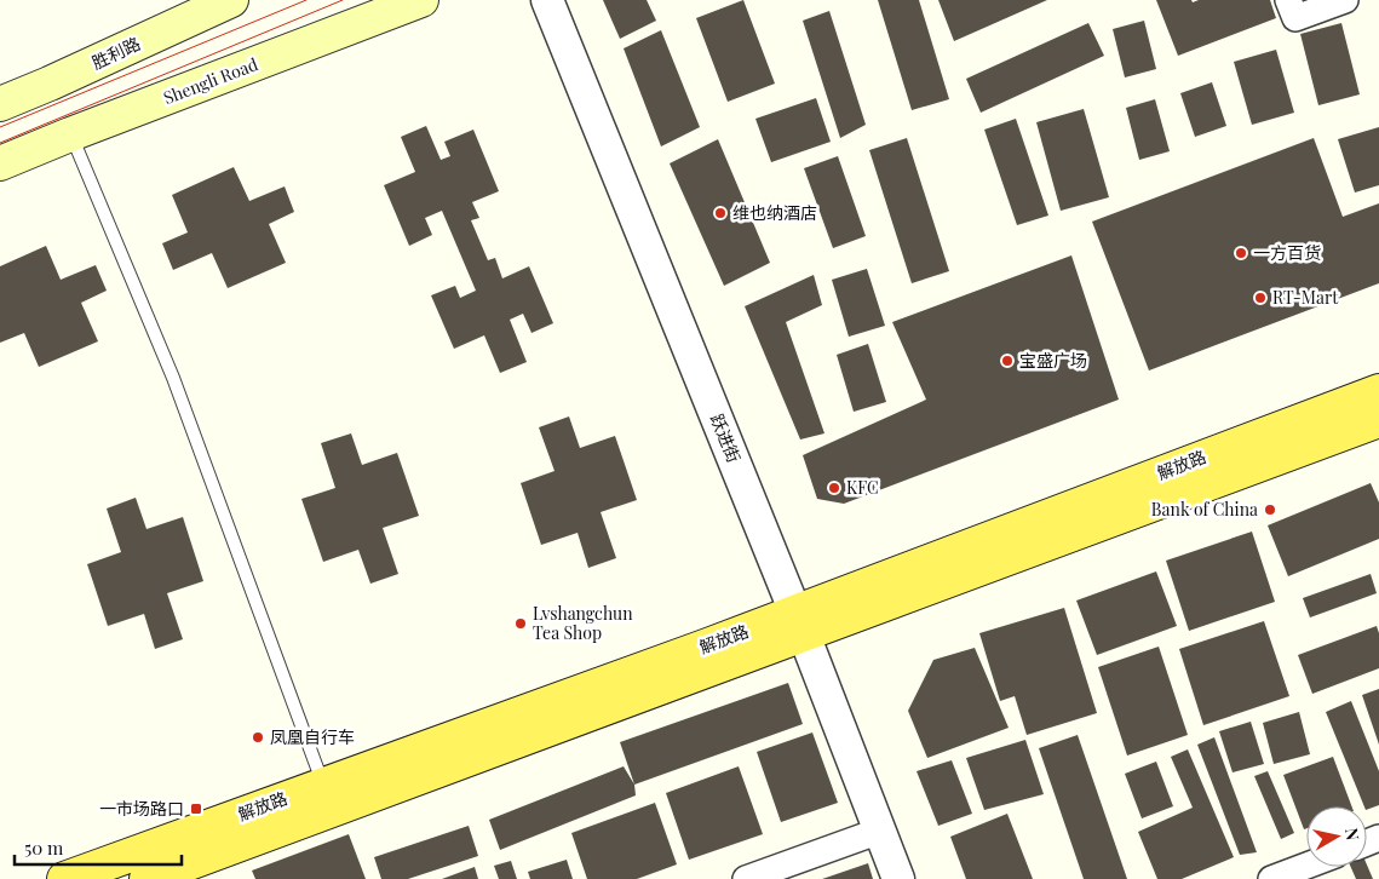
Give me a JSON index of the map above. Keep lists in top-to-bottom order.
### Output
{
  "streets": {
    "main road": ["胜利路", "Shengli Road", "解放路"],
    "street": ["跃进街"]
  },
  "crossings": [
    ["跃进街", "解放路"]
  ],
  "places": {
    "other": [
      "维也纳酒店",
      "一方百货",
      "RT-Mart",
      "宝盛广场",
      "KFC",
      "Bank of China",
      "Lvshangchun Tea Shop",
      "凤凰自行车"
    ],
    "transit": ["一市场路口"]
  },
  "scale_bar": "50 m",
  "north": "right"
}
